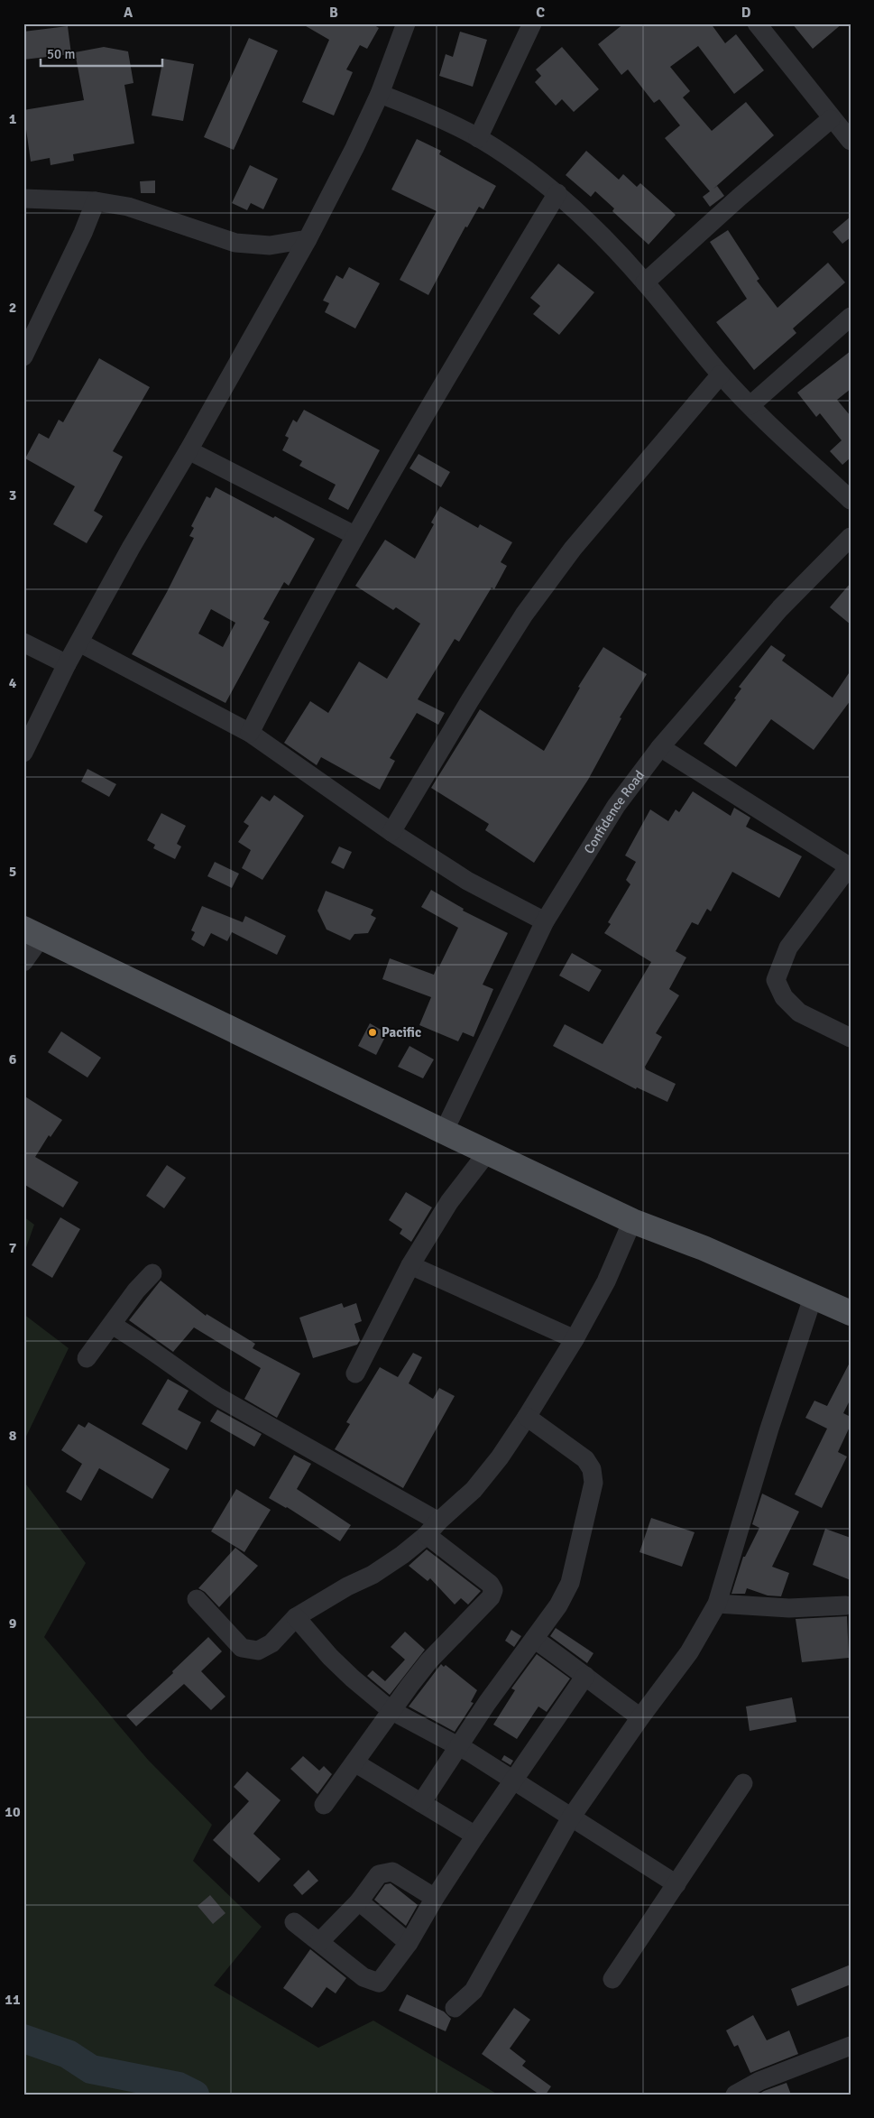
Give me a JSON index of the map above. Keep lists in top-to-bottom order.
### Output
{
  "streets": {
    "street": ["Confidence Road"]
  },
  "places": ["Pacific"],
  "scale_bar": "50 m",
  "grid": {
    "columns": [
      "A",
      "B",
      "C",
      "D"
    ],
    "rows": [
      "1",
      "2",
      "3",
      "4",
      "5",
      "6",
      "7",
      "8",
      "9",
      "10",
      "11"
    ]
  }
}
